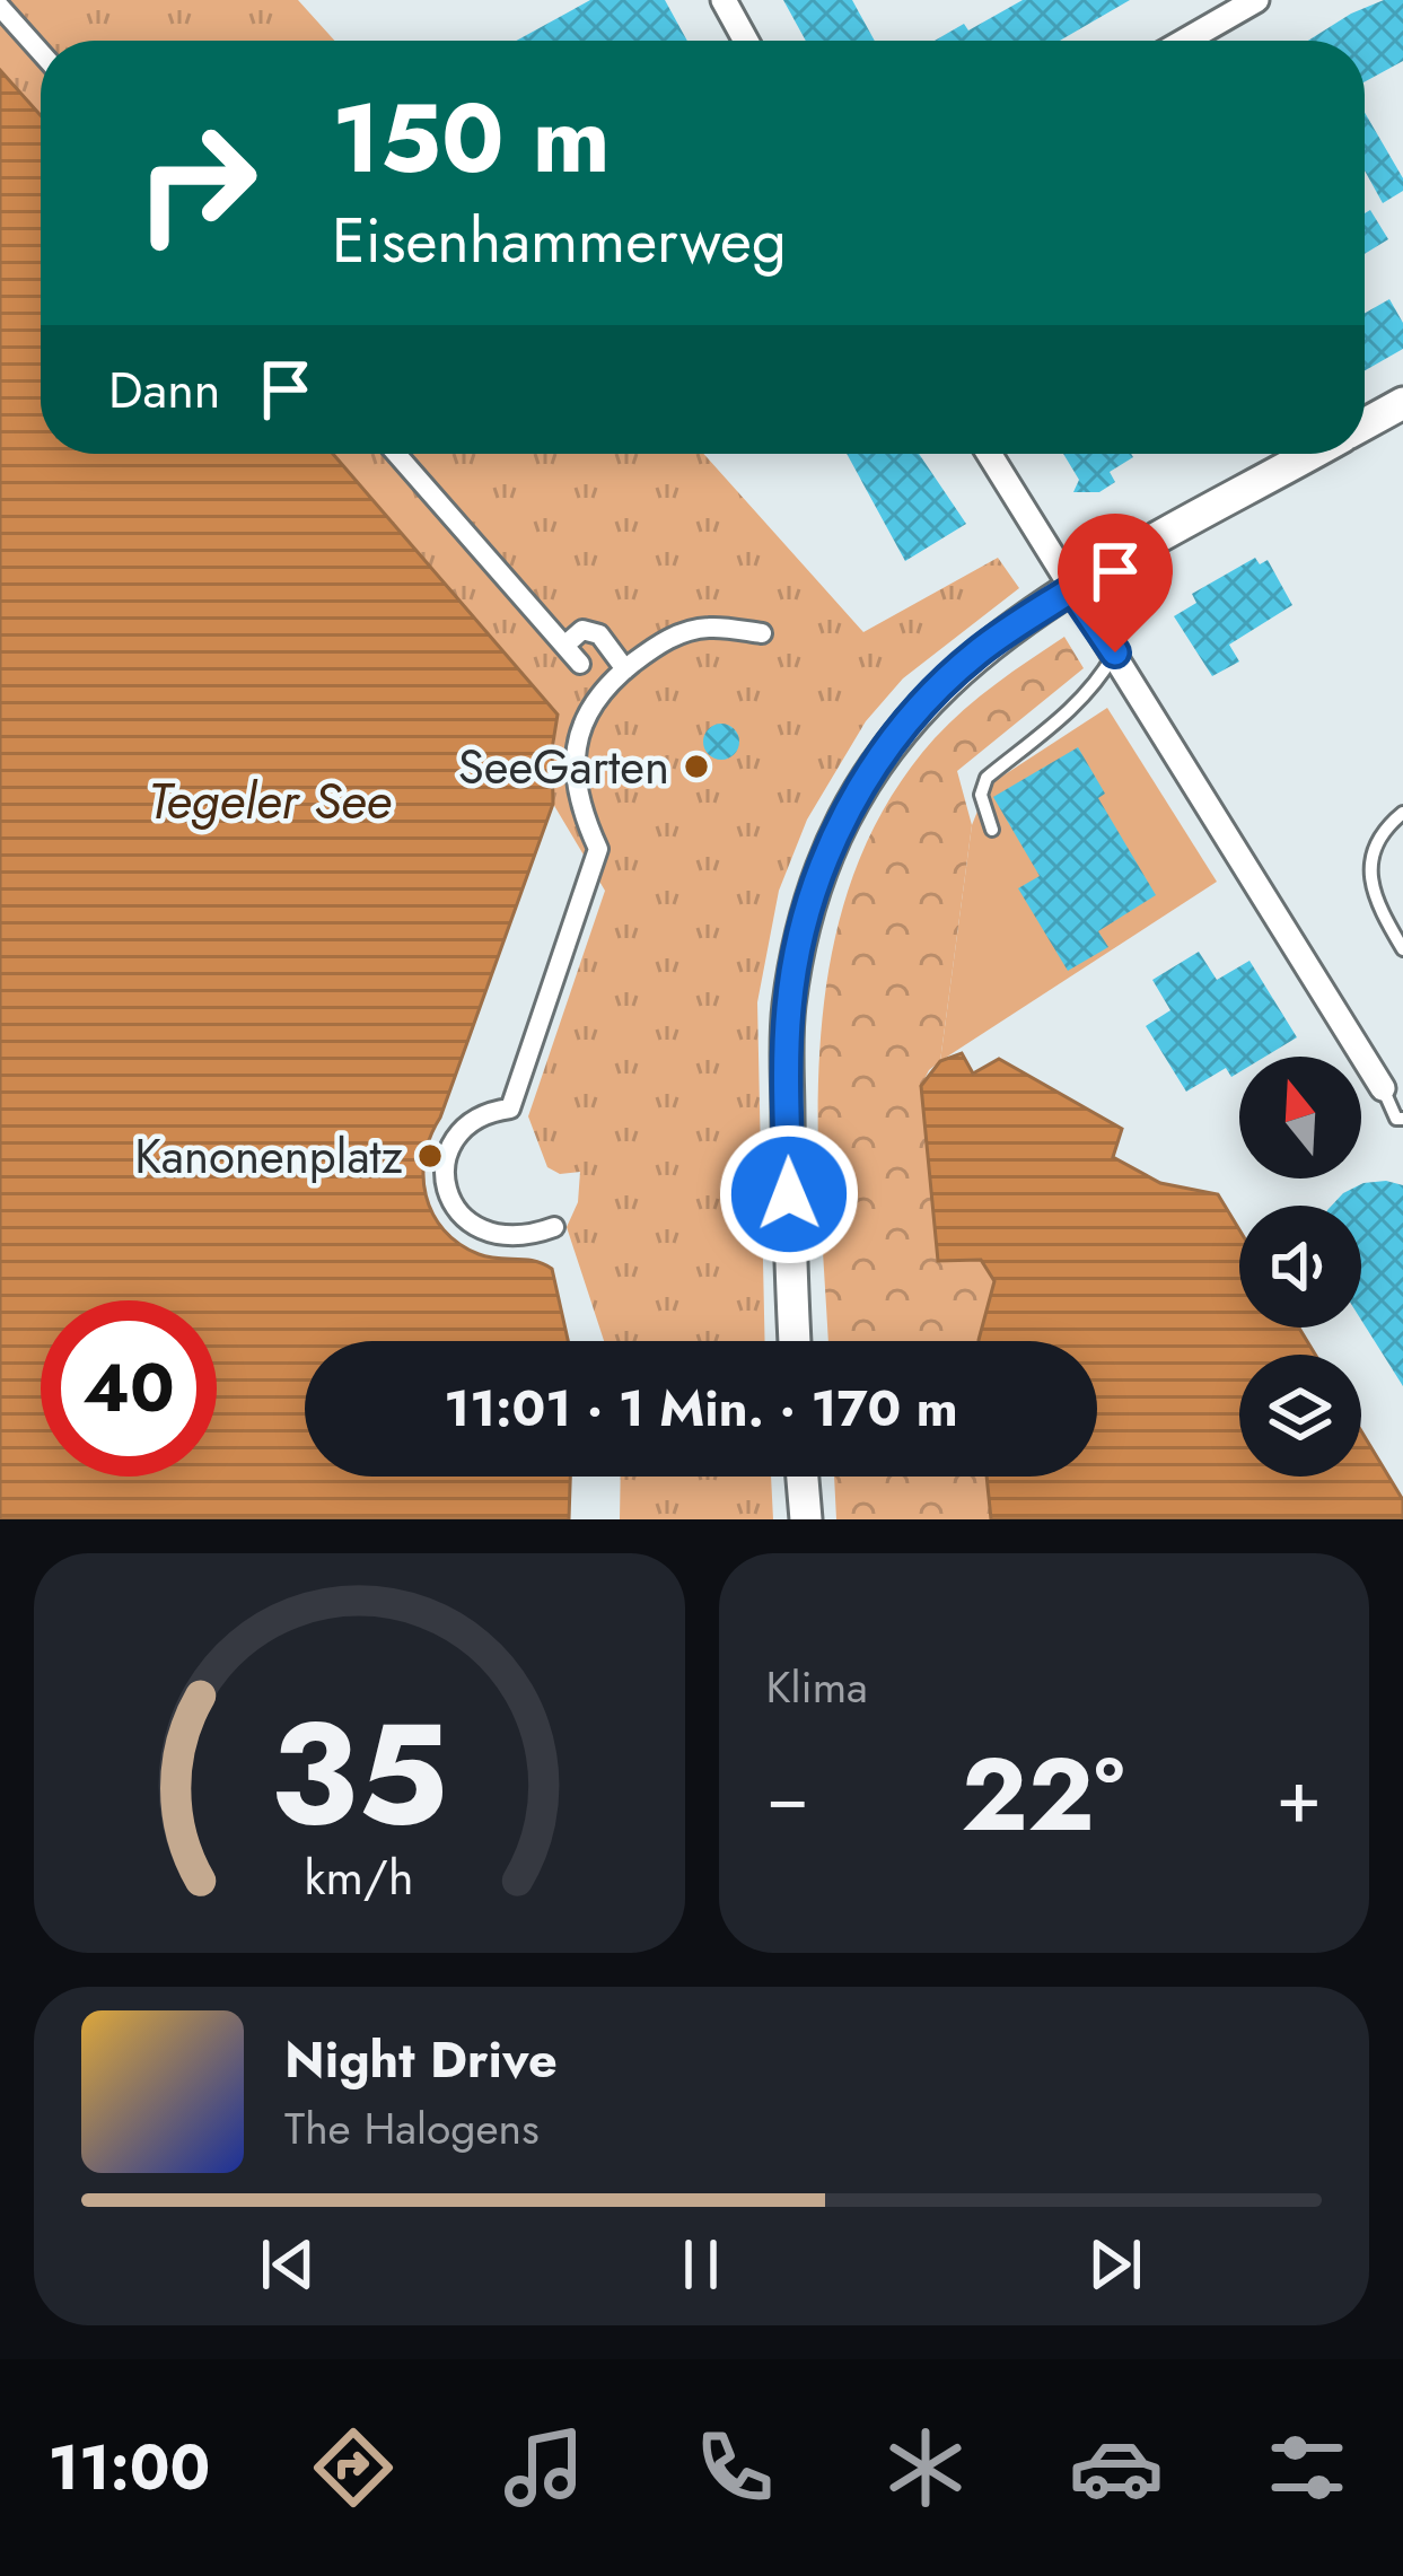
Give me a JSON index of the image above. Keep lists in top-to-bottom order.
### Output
{
  "water": ["Tegeler See"],
  "places": ["SeeGarten", "Kanonenplatz"],
  "north": "top",
  "page": {
    "turn": ["150 m", "Eisenhammerweg"],
    "then": "Dann",
    "limit": "40",
    "trip": "11:01 · 1 Min. · 170 m",
    "tile": "Klima",
    "heat": ["−", "22°", "+"],
    "song": ["Night Drive", "The Halogens"],
    "tabs": "11:00",
    "gauge": ["35", "km/h"]
  }
}
